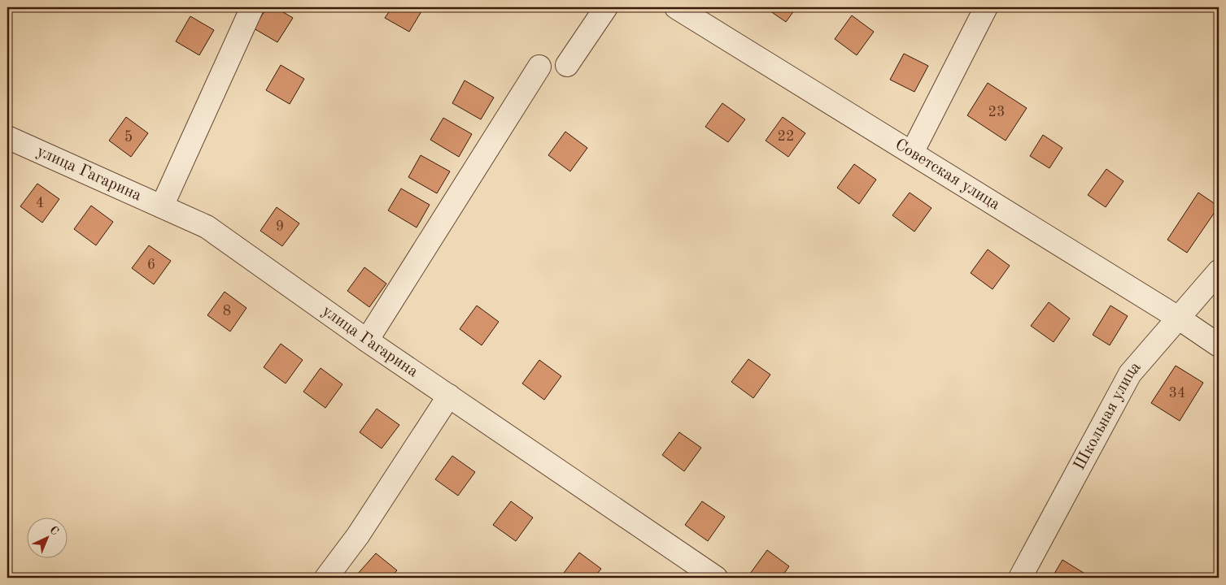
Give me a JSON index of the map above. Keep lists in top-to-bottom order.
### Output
{
  "streets": {
    "street": ["улица Гагарина", "Советская улица", "Школьная улица"]
  },
  "crossings": [
    ["Советская улица", "Школьная улица"]
  ],
  "house_numbers": [
    "23",
    "22",
    "5",
    "4",
    "9",
    "6",
    "8",
    "34"
  ],
  "north": "top right"
}
